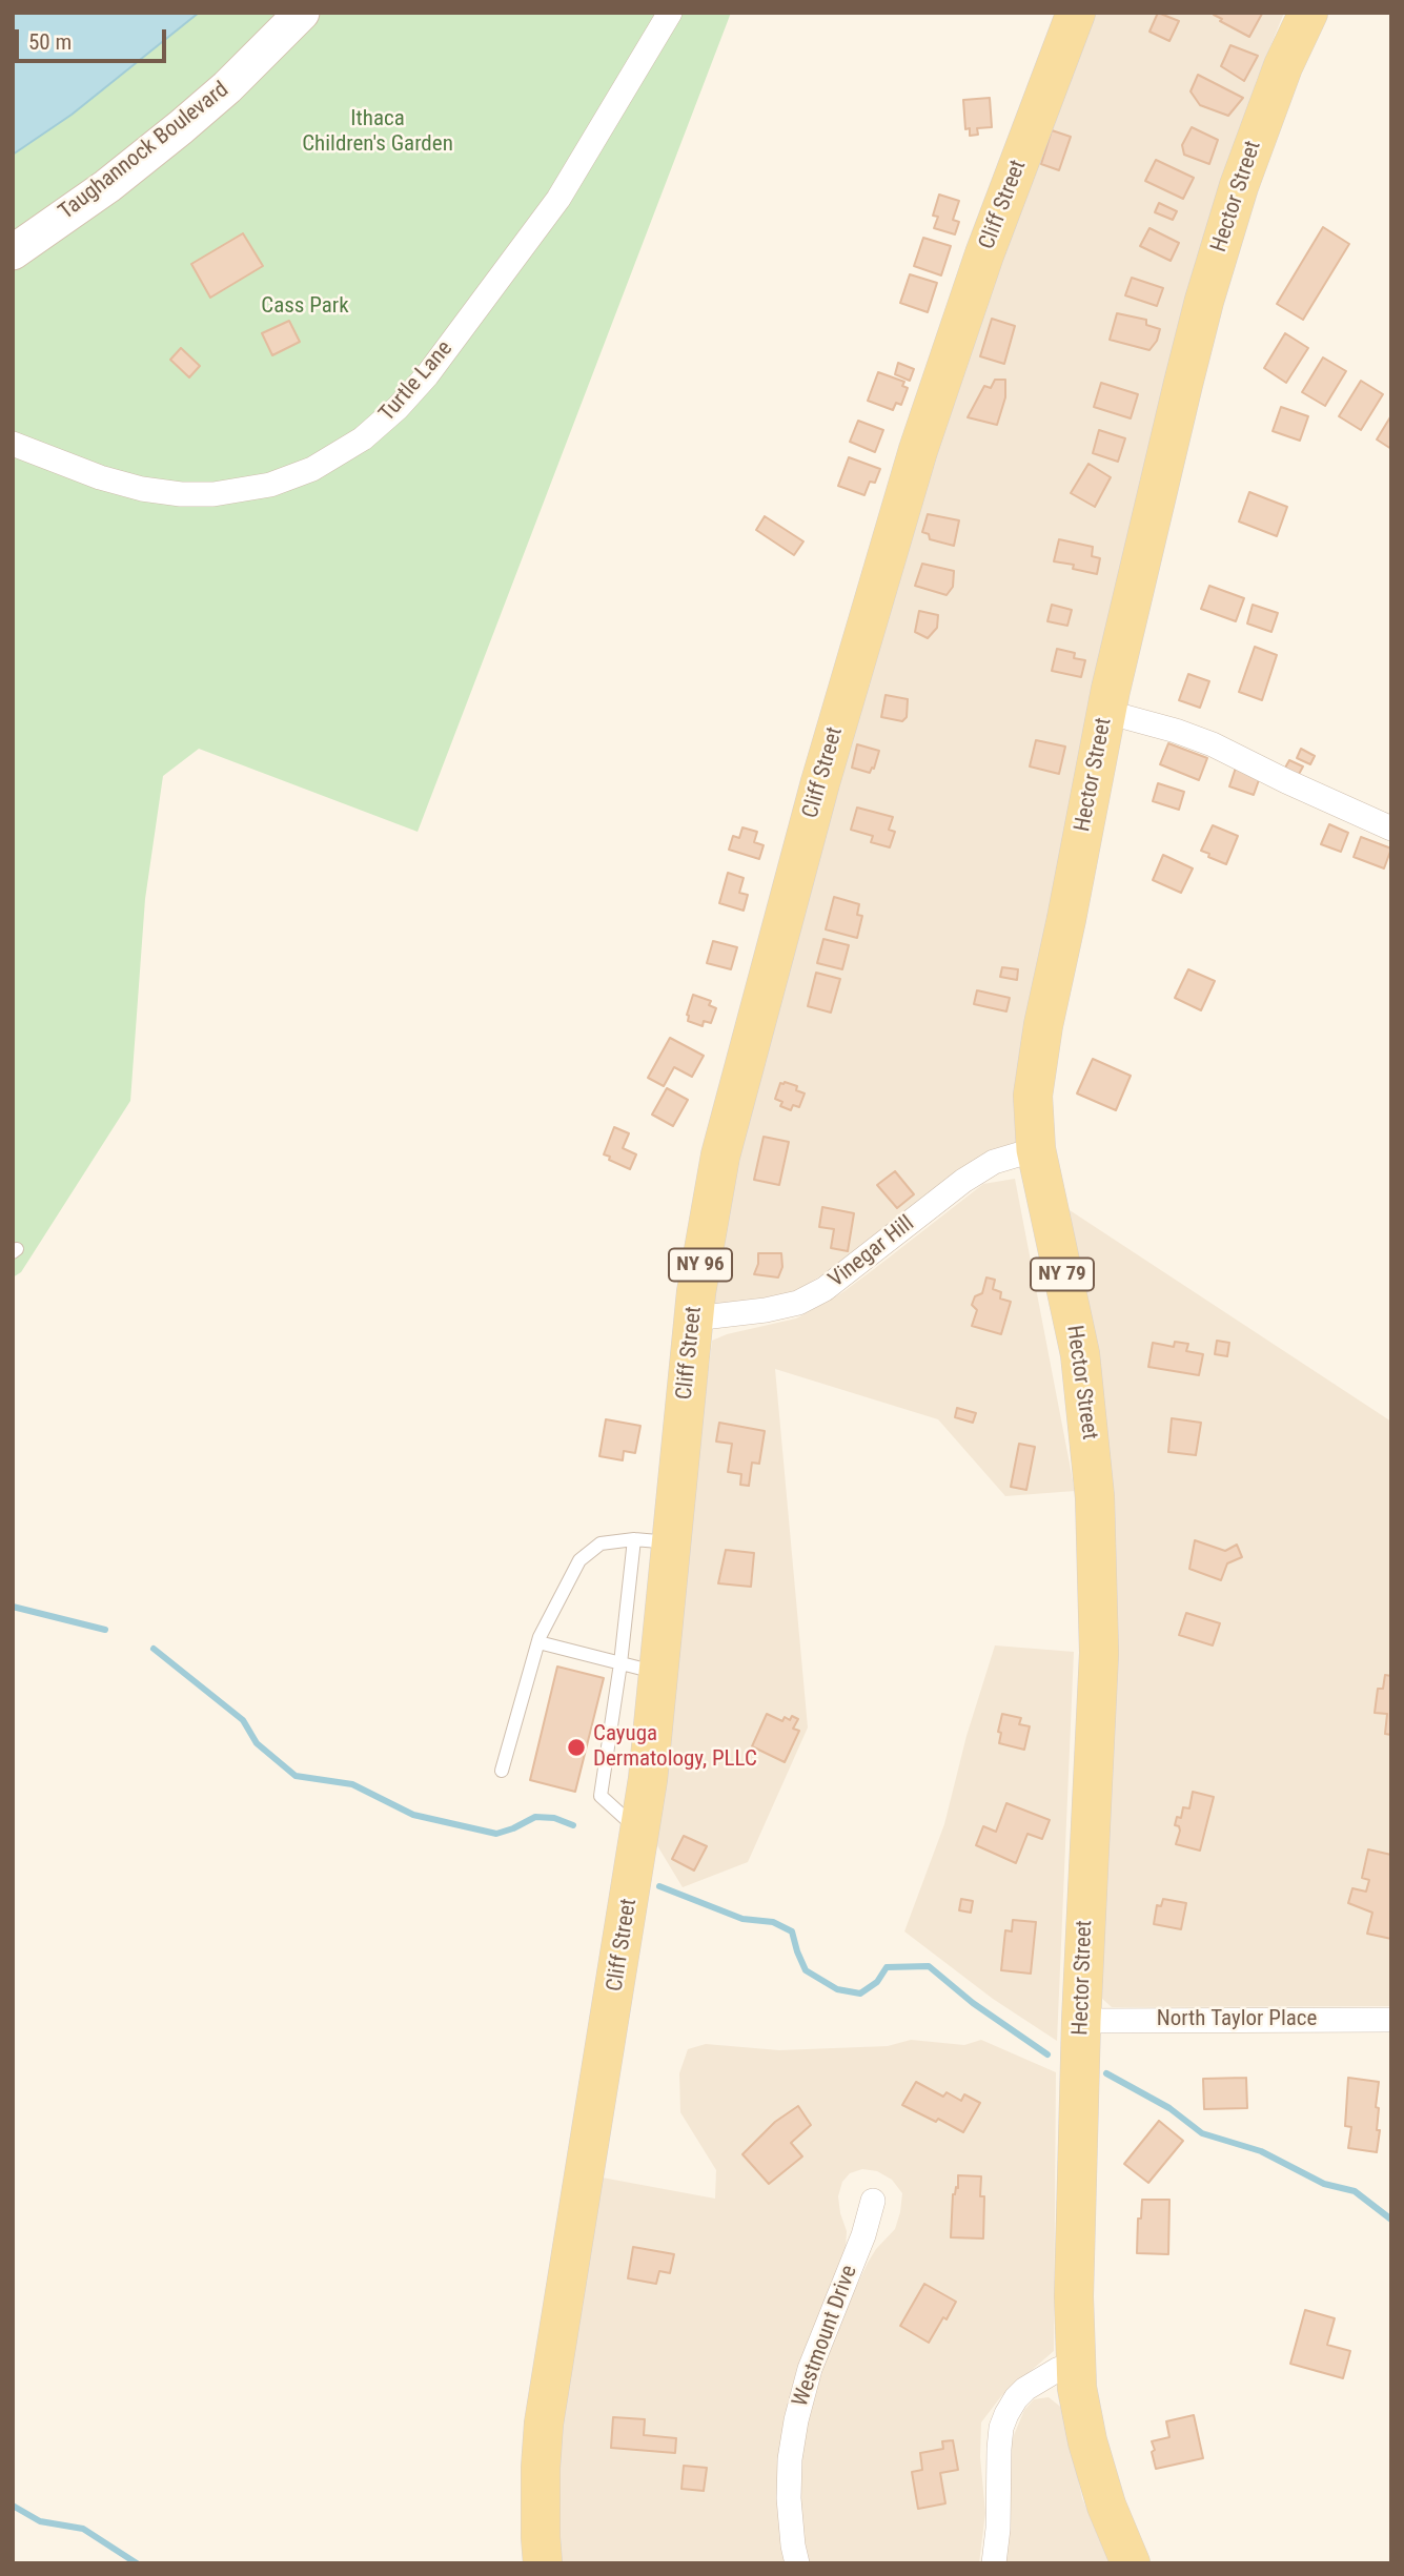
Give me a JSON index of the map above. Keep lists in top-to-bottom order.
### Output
{
  "streets": {
    "main road": [
      "Taughannock Boulevard",
      "Hector Street",
      "Cliff Street",
      "NY 96",
      "NY 79"
    ],
    "street": [
      "Turtle Lane",
      "Vinegar Hill",
      "North Taylor Place",
      "Westmount Drive"
    ]
  },
  "crossings": [
    ["Hector Street", "Vinegar Hill"],
    ["Hector Street", "North Taylor Place"],
    ["Cliff Street", "Vinegar Hill"]
  ],
  "parks": ["Ithaca Children's Garden", "Cass Park"],
  "places": ["Cayuga Dermatology, PLLC"],
  "scale_bar": "50 m"
}
